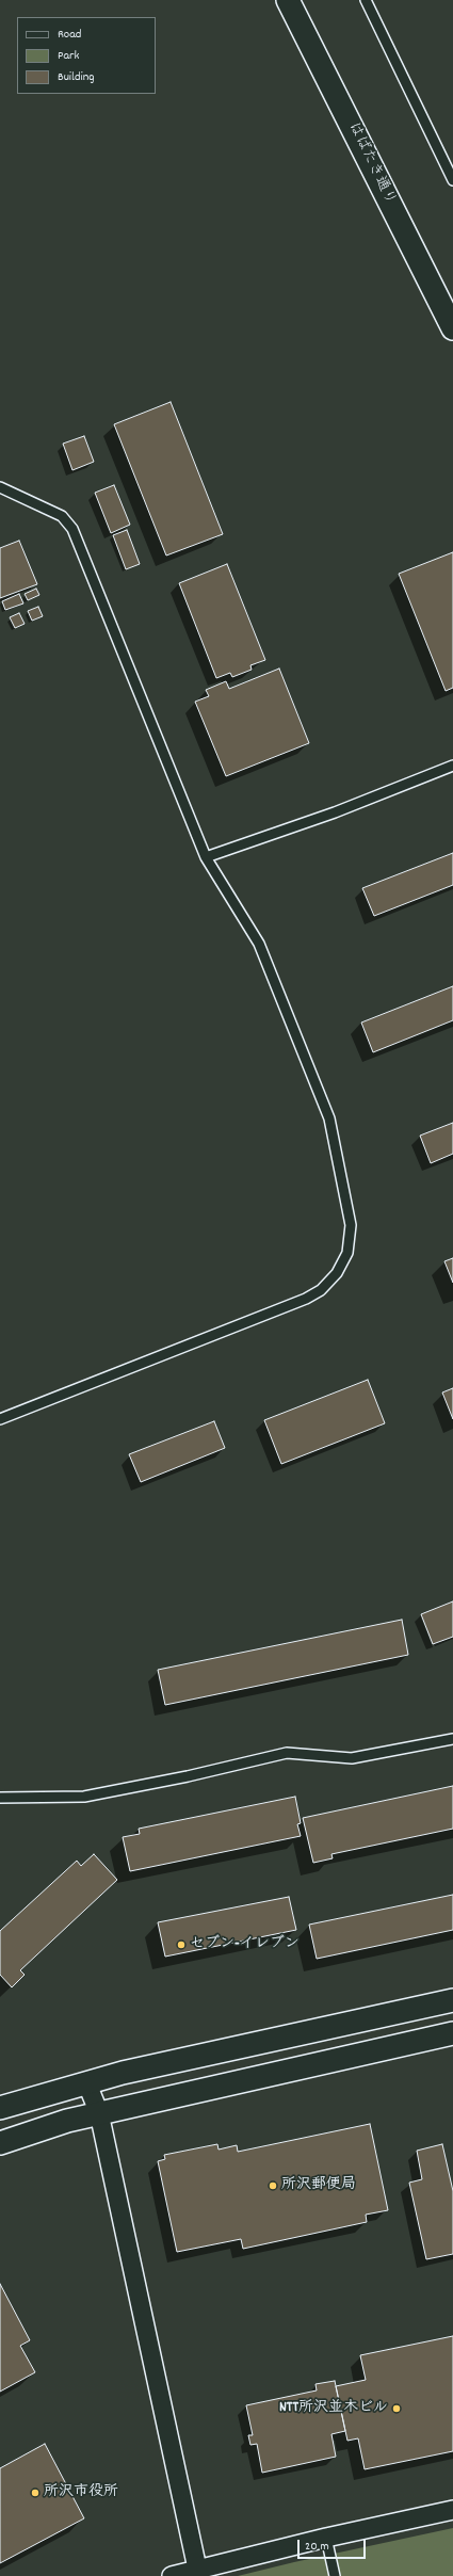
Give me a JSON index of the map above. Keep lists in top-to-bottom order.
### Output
{
  "streets": {
    "street": ["はばたき通り"]
  },
  "places": [
    "セブン-イレブン",
    "所沢郵便局",
    "NTT所沢並木ビル",
    "所沢市役所"
  ],
  "legend": ["Road", "Park", "Building"],
  "scale_bar": "20 m"
}
